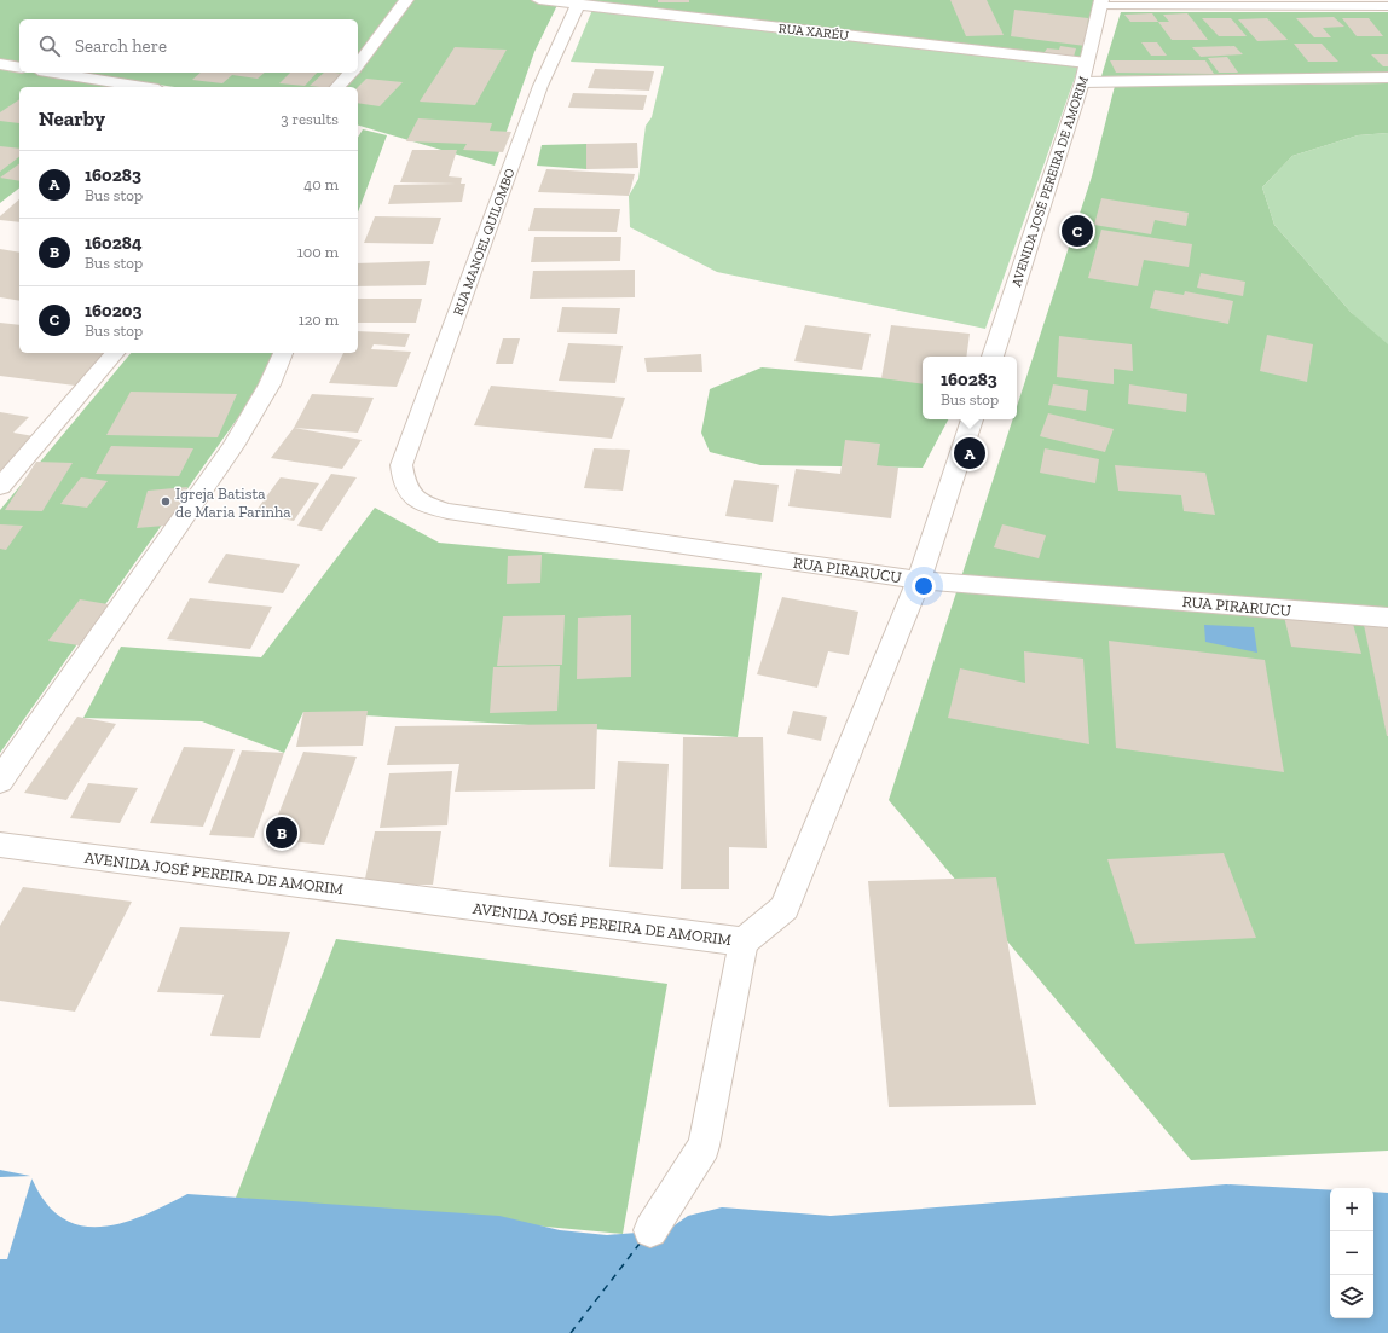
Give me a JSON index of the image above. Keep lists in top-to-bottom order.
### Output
{
  "streets": {
    "street": [
      "RUA XARÉU",
      "AVENIDA JOSÉ PEREIRA DE AMORIM",
      "RUA MANOEL QUILOMBO",
      "RUA PIRARUCU"
    ]
  },
  "crossings": [
    ["RUA XARÉU", "AVENIDA JOSÉ PEREIRA DE AMORIM"],
    ["RUA XARÉU", "RUA MANOEL QUILOMBO"],
    ["AVENIDA JOSÉ PEREIRA DE AMORIM", "RUA PIRARUCU"],
    ["RUA MANOEL QUILOMBO", "RUA PIRARUCU"]
  ],
  "places": ["Igreja Batista de Maria Farinha"],
  "page": {
    "search": "Search here",
    "heading": ["Nearby", "3 results"],
    "list": [
      {
        "mark": "A",
        "name": "160283",
        "note": "Bus stop",
        "value": "40 m"
      },
      {
        "mark": "B",
        "name": "160284",
        "note": "Bus stop",
        "value": "100 m"
      },
      {
        "mark": "C",
        "name": "160203",
        "note": "Bus stop",
        "value": "120 m"
      }
    ],
    "pins": ["C", "A", "B"],
    "popup": ["160283", "Bus stop"],
    "map_buttons": ["+", "−"]
  }
}
